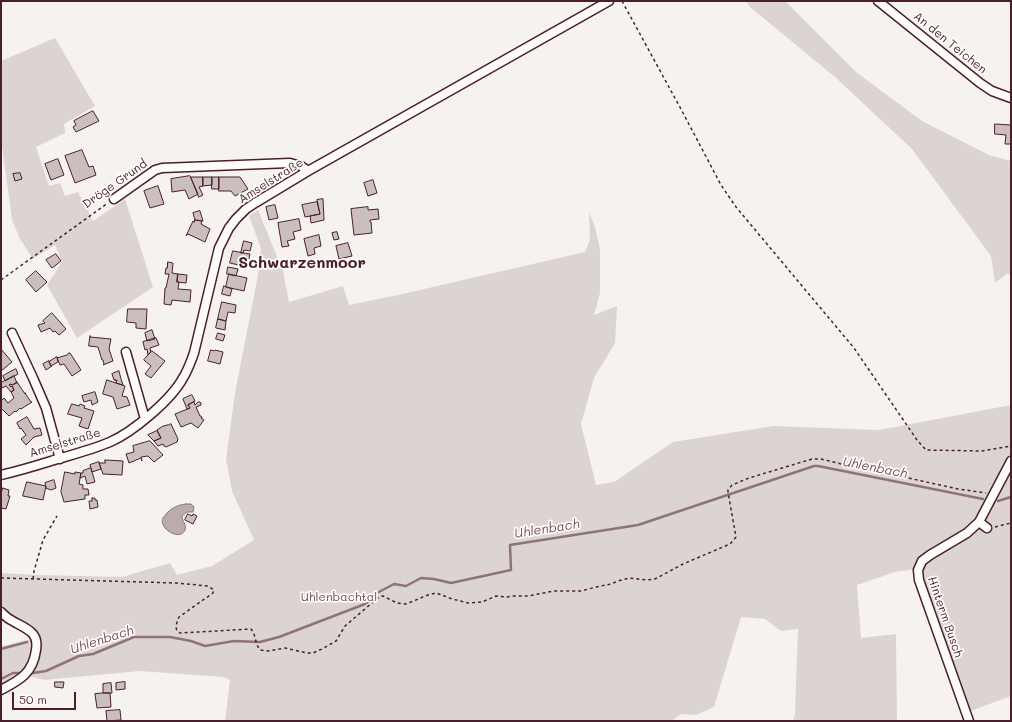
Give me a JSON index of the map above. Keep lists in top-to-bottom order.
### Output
{
  "streets": {
    "street": [
      "An den Teichen",
      "Amselstraße",
      "Dröge Grund",
      "Hinterm Busch"
    ]
  },
  "crossings": [
    ["Amselstraße", "Dröge Grund"]
  ],
  "districts": ["Schwarzenmoor"],
  "water": ["Uhlenbach"],
  "parks": ["Uhlenbachtal"],
  "scale_bar": "50 m"
}
